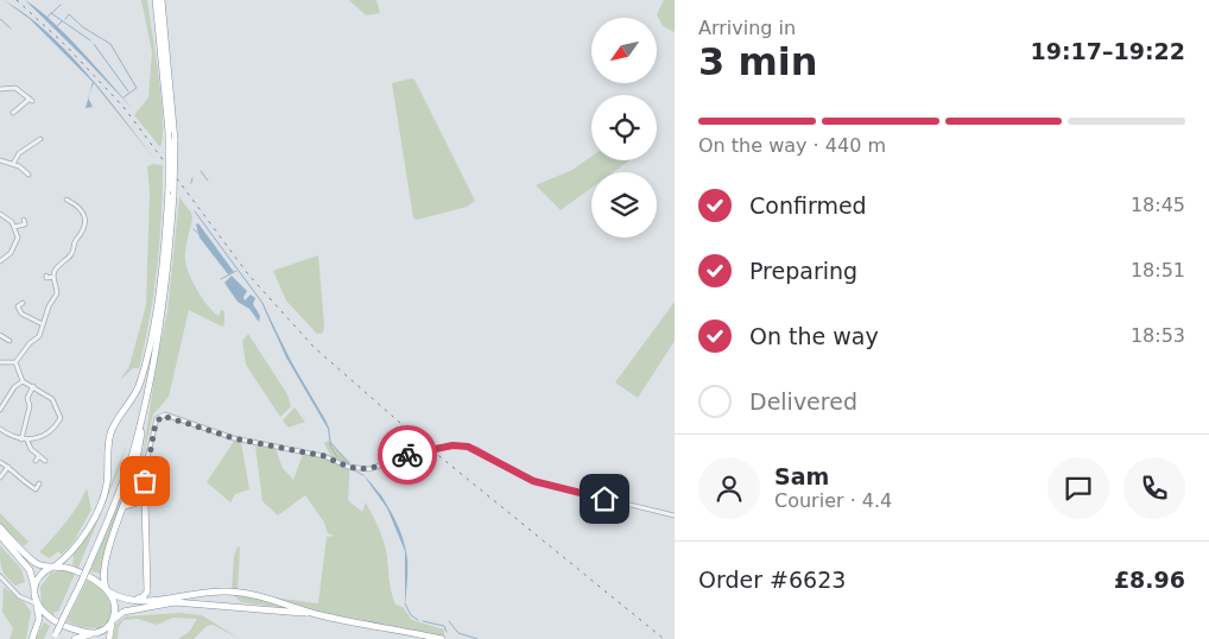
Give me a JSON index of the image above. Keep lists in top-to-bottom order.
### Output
{
  "north": "bottom left",
  "page": {
    "heading": ["3 min", "Arriving in", "19:17–19:22"],
    "panel": [
      "Sam",
      "Courier · 4.4",
      "Order #6623",
      "£8.96"
    ],
    "bar": "On the way · 440 m",
    "list": [
      ["Confirmed", "18:45"],
      ["Preparing", "18:51"],
      ["On the way", "18:53"],
      "Delivered"
    ]
  }
}
